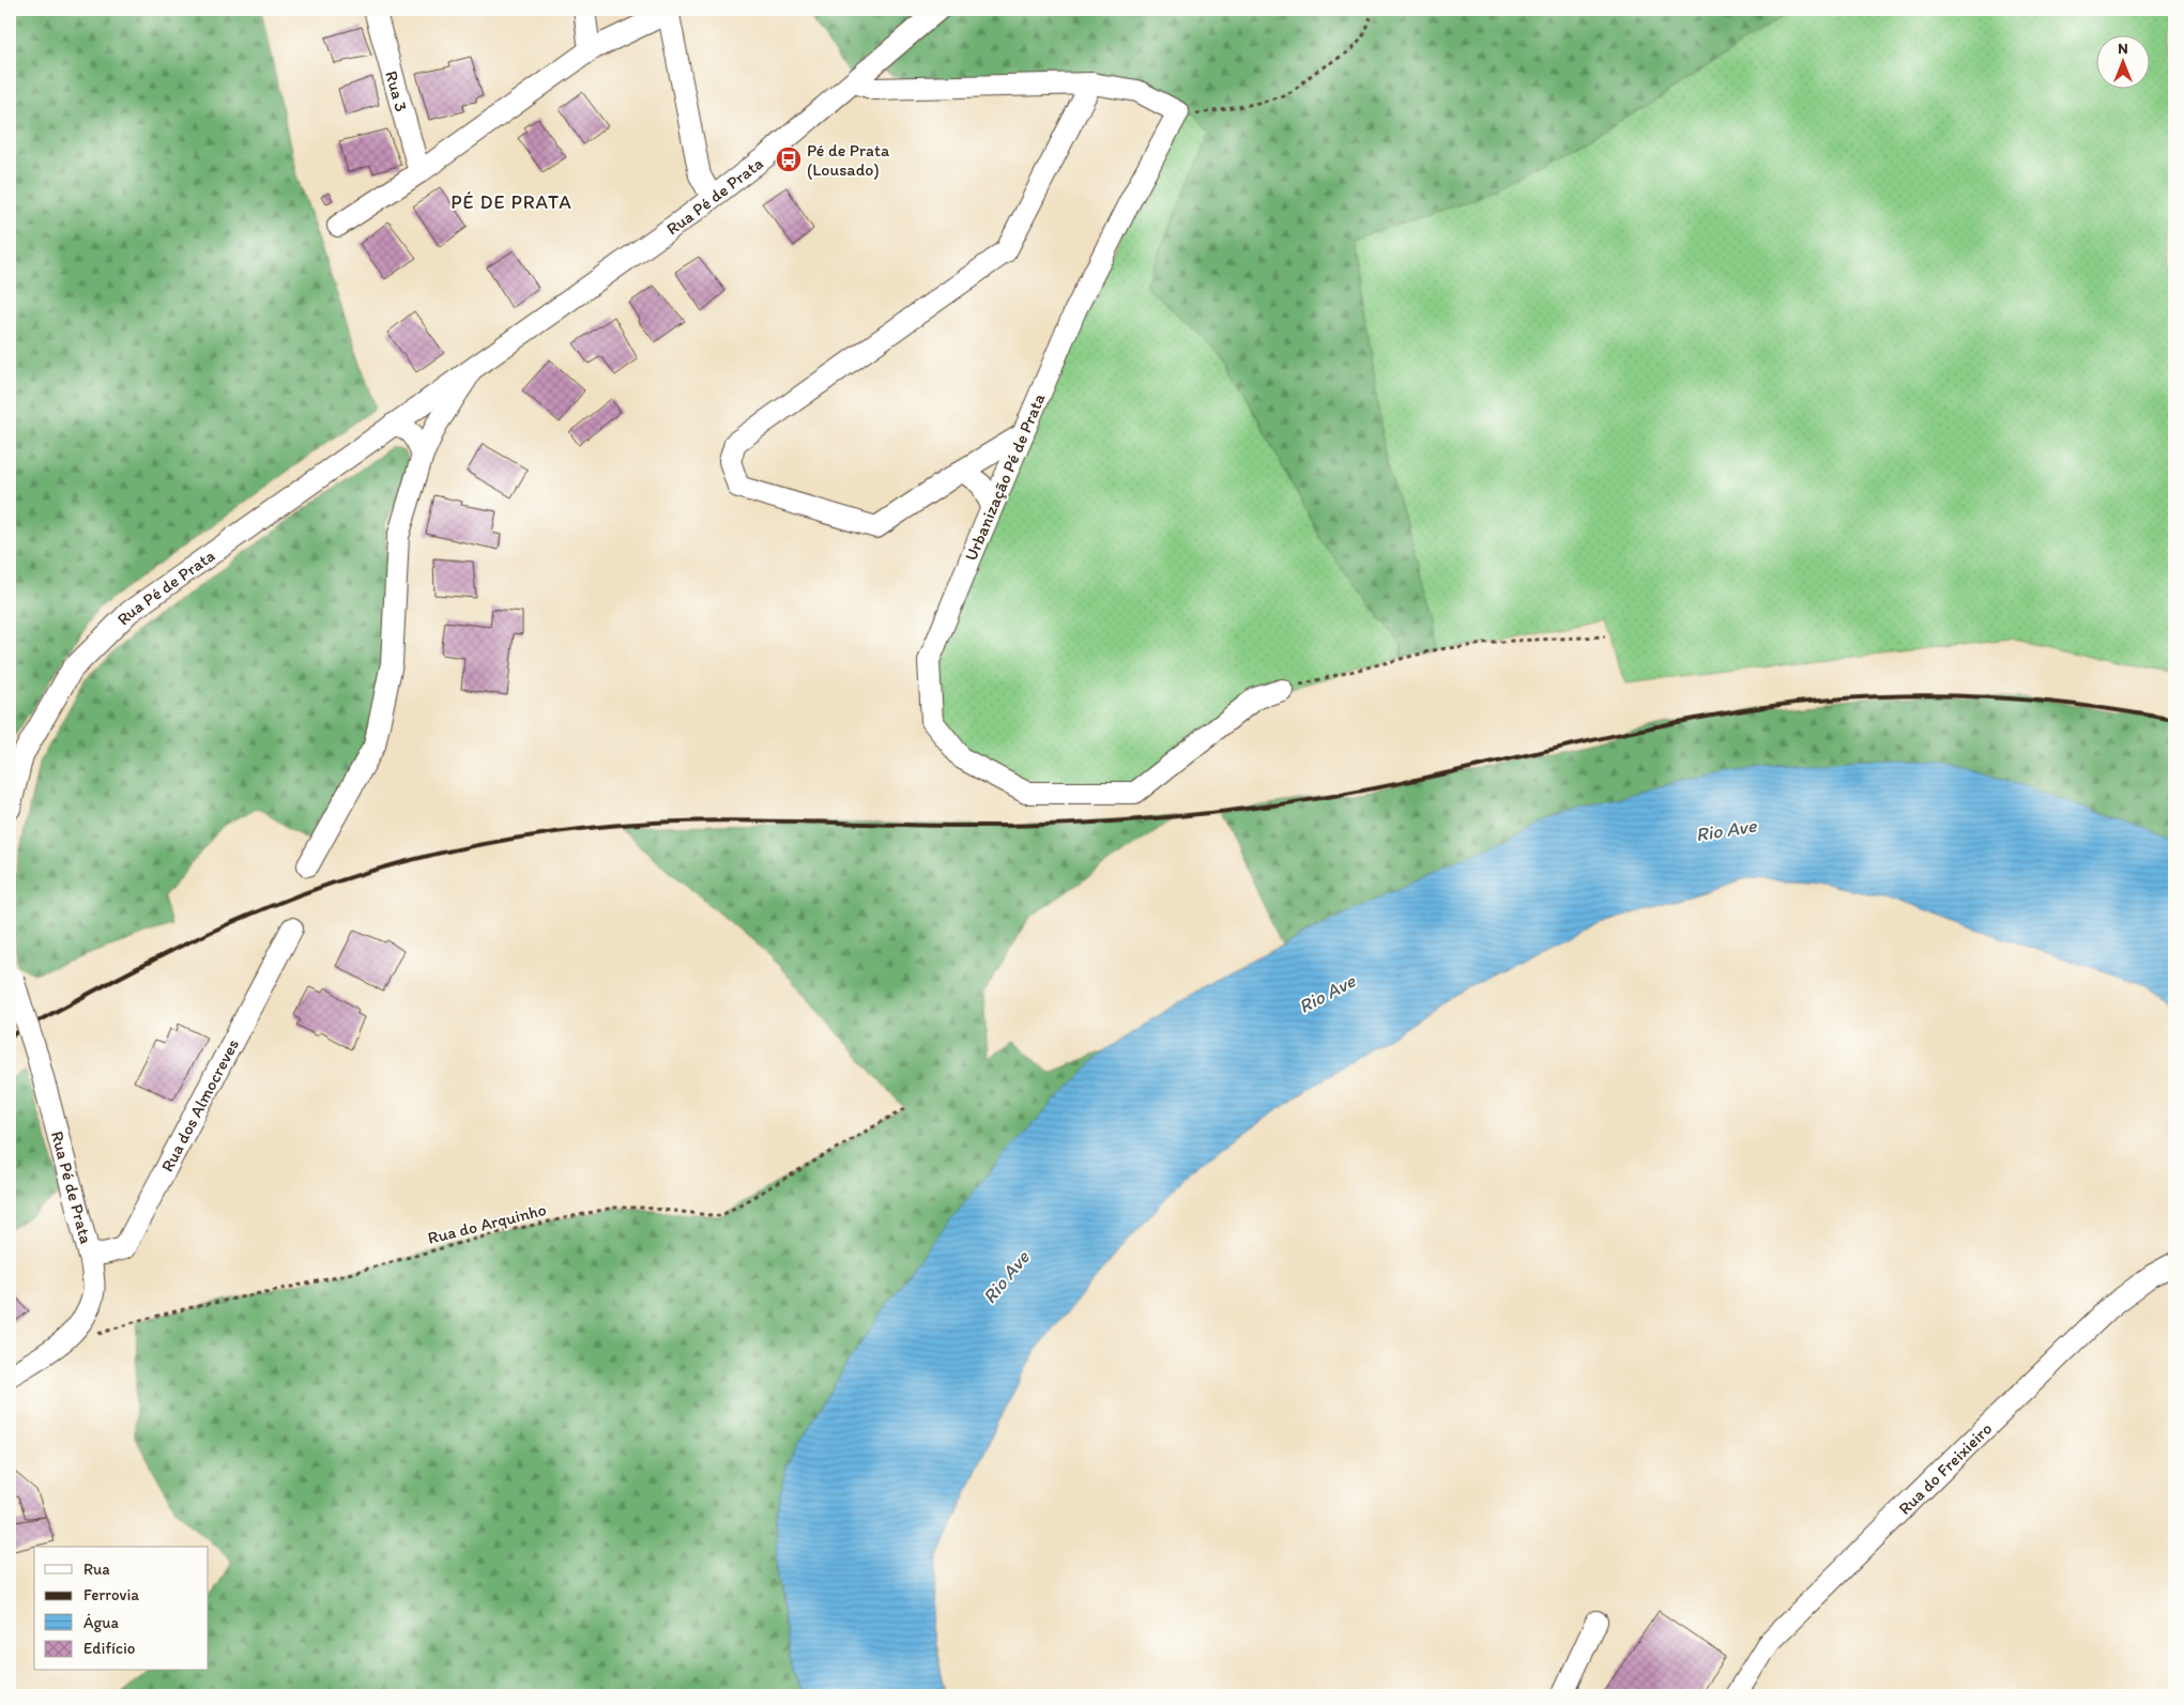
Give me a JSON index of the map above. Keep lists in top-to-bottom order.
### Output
{
  "streets": {
    "street": [
      "Rua 3",
      "Rua Pé de Prata",
      "Urbanização Pé de Prata",
      "Rua dos Almocreves",
      "Rua do Freixieiro"
    ],
    "path": ["Rua do Arquinho"]
  },
  "crossings": [
    ["Rua Pé de Prata", "Rua dos Almocreves"]
  ],
  "districts": ["PÉ DE PRATA"],
  "water": ["Rio Ave"],
  "places": {
    "bus stop": ["Pé de Prata (Lousado)"]
  },
  "legend": [
    "Rua",
    "Ferrovia",
    "Água",
    "Edifício"
  ],
  "north": "top"
}
